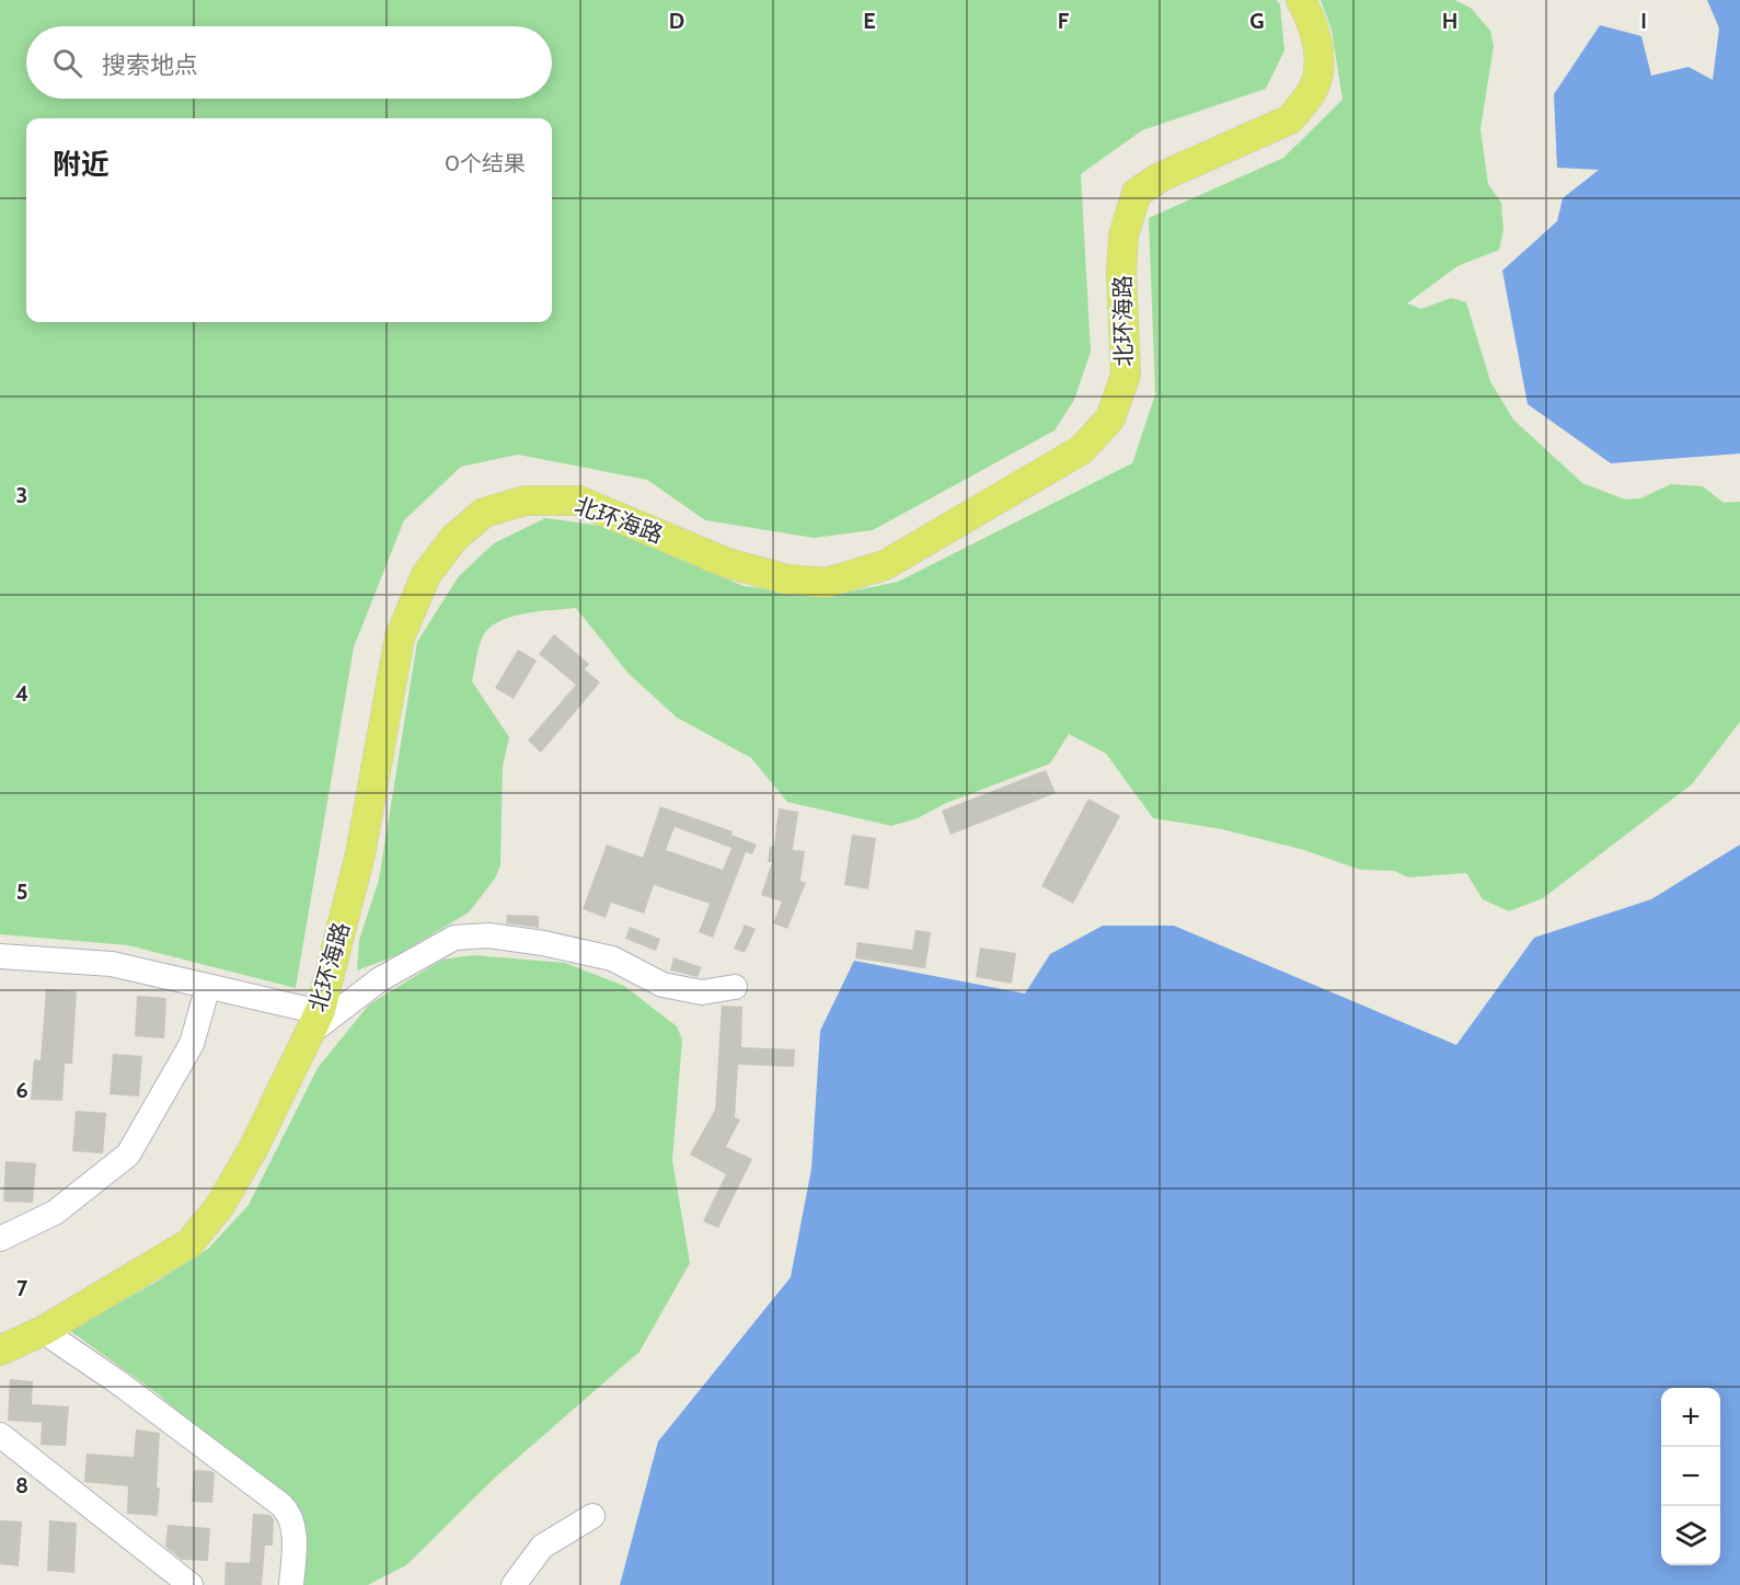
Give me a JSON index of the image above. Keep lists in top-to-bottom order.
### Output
{
  "streets": {
    "main road": ["北环海路"]
  },
  "page": {
    "search": "搜索地点",
    "heading": ["附近", "0个结果"],
    "map_buttons": ["+", "−"]
  },
  "grid": {
    "columns": [
      "D",
      "E",
      "F",
      "G",
      "H",
      "I"
    ],
    "rows": [
      "3",
      "4",
      "5",
      "6",
      "7",
      "8"
    ]
  }
}
